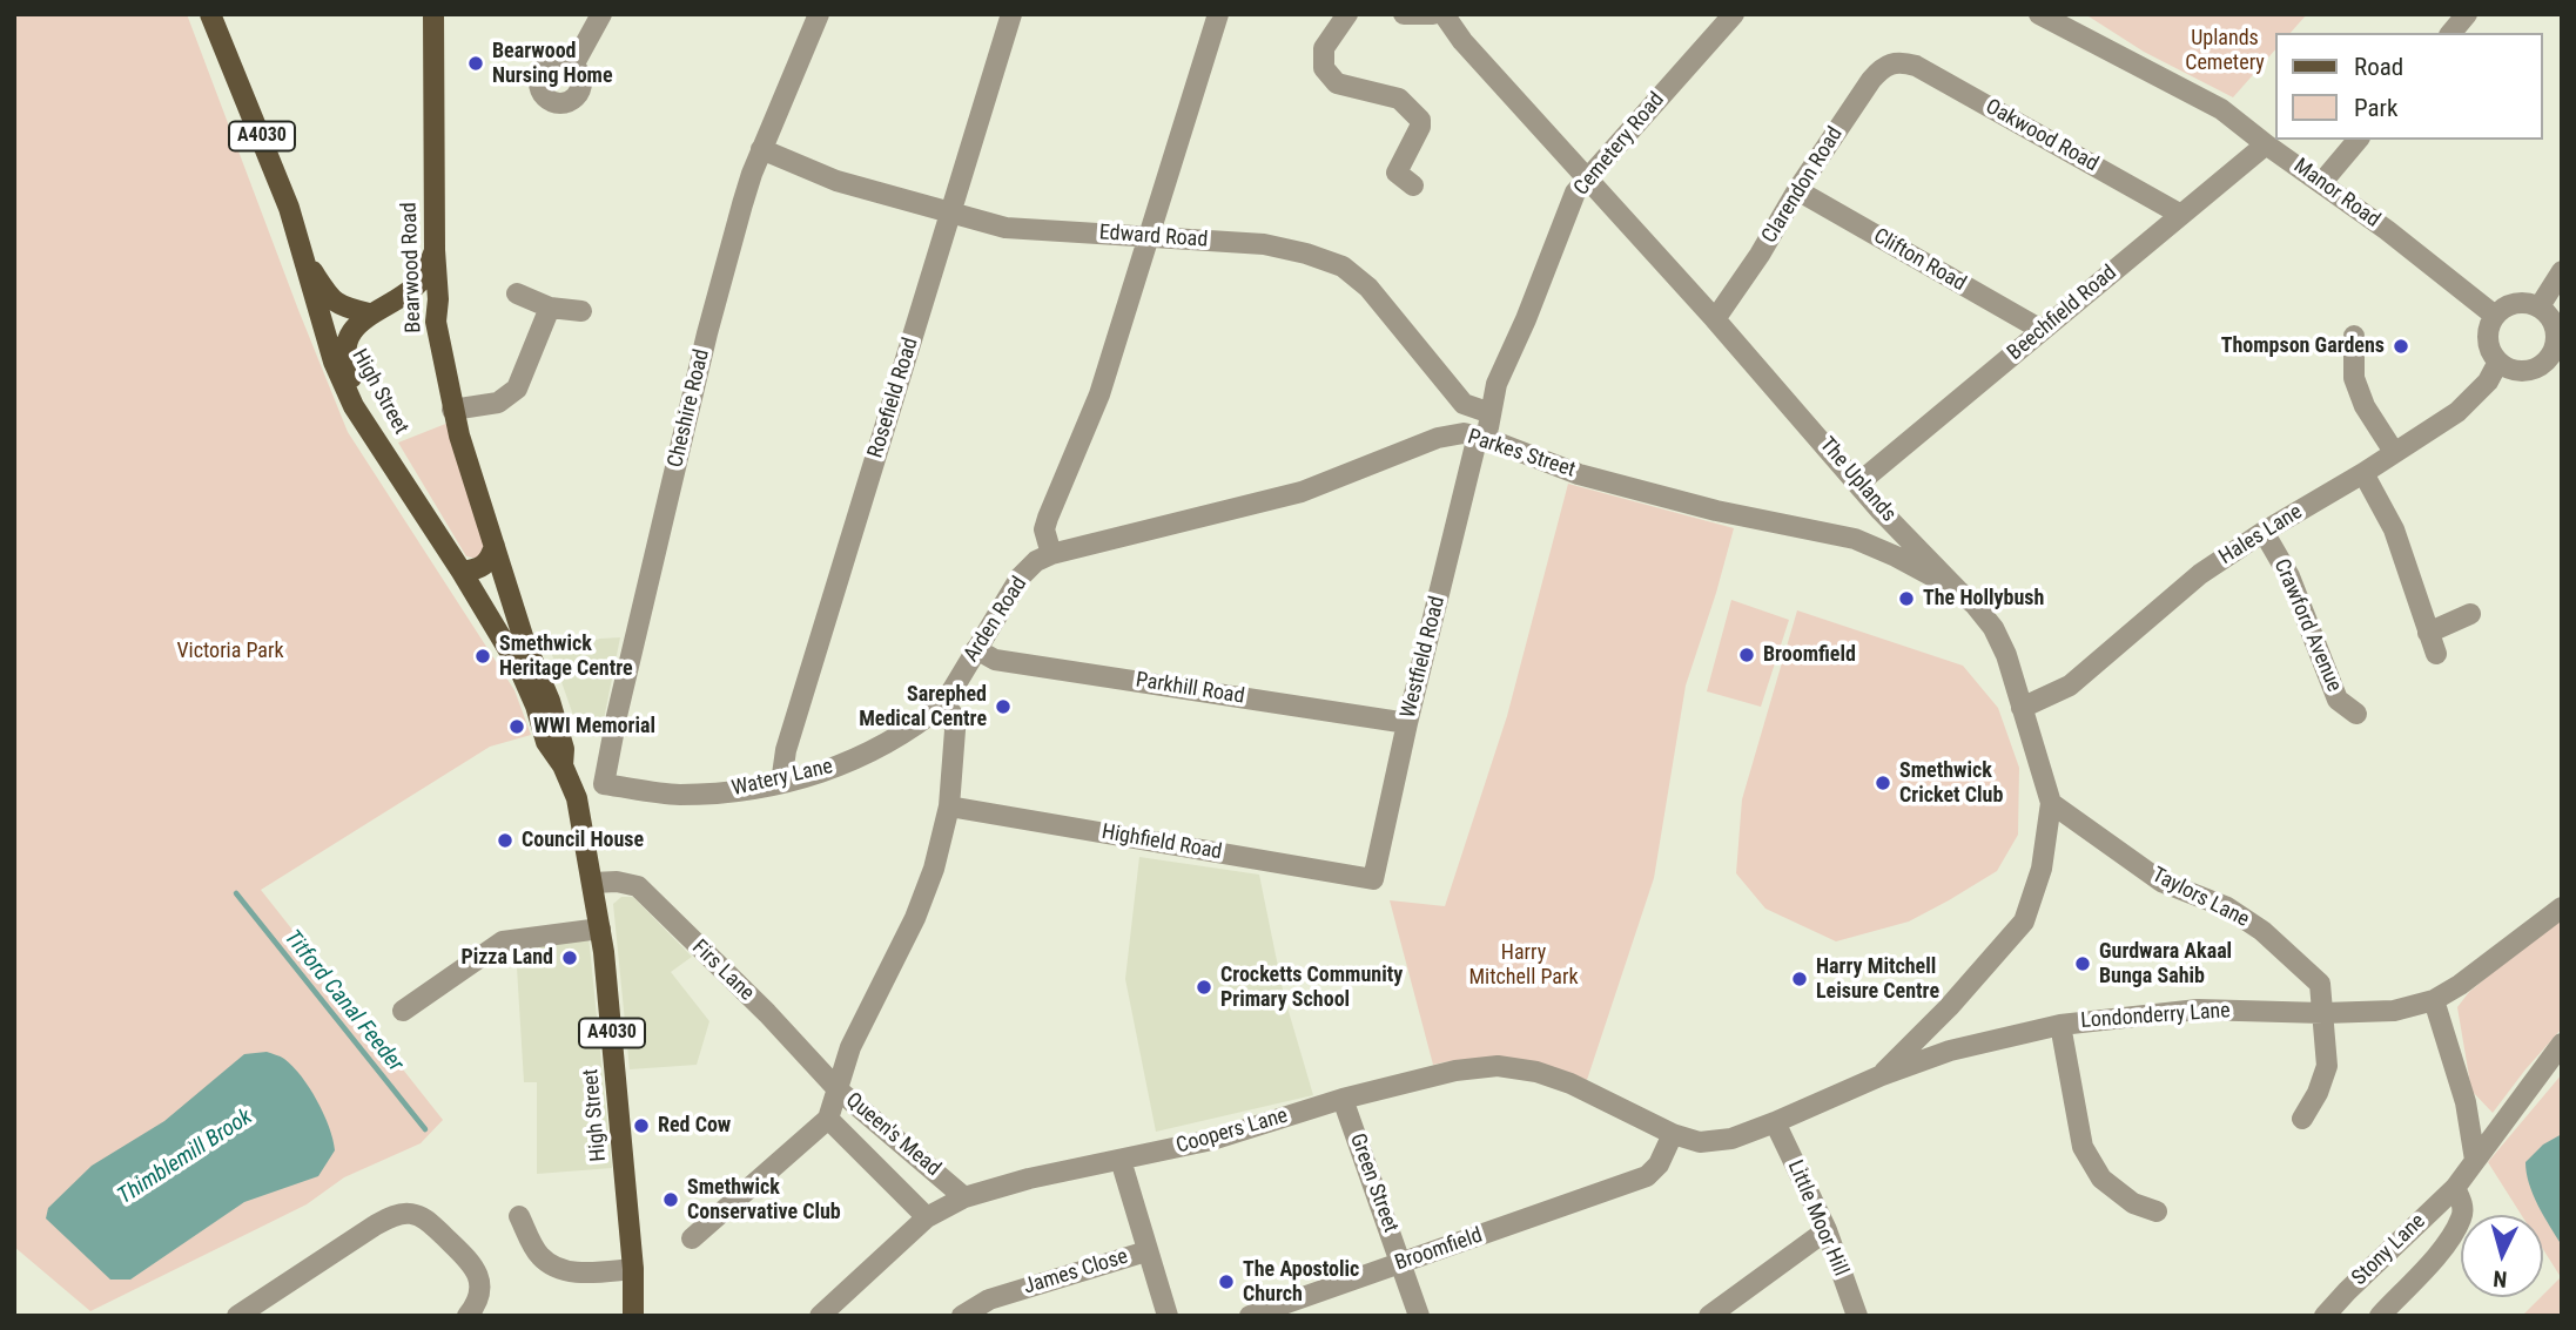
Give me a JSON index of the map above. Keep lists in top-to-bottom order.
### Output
{
  "streets": {
    "main road": ["A4030", "Bearwood Road", "High Street"],
    "street": [
      "Oakwood Road",
      "Cemetery Road",
      "Clarendon Road",
      "Manor Road",
      "Edward Road",
      "Clifton Road",
      "Beechfield Road",
      "Rosefield Road",
      "Cheshire Road",
      "Parkes Street",
      "The Uplands",
      "Hales Lane",
      "Arden Road",
      "Crawford Avenue",
      "Westfield Road",
      "Parkhill Road",
      "Watery Lane",
      "Highfield Road",
      "Taylors Lane",
      "Firs Lane",
      "Londonderry Lane",
      "Coopers Lane",
      "Queen's Mead",
      "Green Street",
      "Little Moor Hill",
      "Broomfield",
      "Stony Lane",
      "James Close"
    ]
  },
  "crossings": [
    ["A4030", "Bearwood Road"],
    ["A4030", "High Street"],
    ["Oakwood Road", "Clarendon Road"],
    ["Oakwood Road", "Beechfield Road"],
    ["Cemetery Road", "Edward Road"],
    ["Cemetery Road", "Parkes Street"],
    ["Cemetery Road", "The Uplands"],
    ["Cemetery Road", "Westfield Road"],
    ["Clarendon Road", "Clifton Road"],
    ["Clarendon Road", "The Uplands"],
    ["Manor Road", "Beechfield Road"],
    ["Manor Road", "Hales Lane"],
    ["Edward Road", "Rosefield Road"],
    ["Edward Road", "Cheshire Road"],
    ["Clifton Road", "Beechfield Road"],
    ["Bearwood Road", "High Street"],
    ["Beechfield Road", "The Uplands"],
    ["High Street", "Firs Lane"],
    ["Rosefield Road", "Watery Lane"],
    ["Cheshire Road", "Watery Lane"],
    ["Parkes Street", "The Uplands"],
    ["Parkes Street", "Arden Road"],
    ["Parkes Street", "Westfield Road"],
    ["The Uplands", "Hales Lane"],
    ["The Uplands", "Taylors Lane"],
    ["The Uplands", "Londonderry Lane"],
    ["Hales Lane", "Crawford Avenue"],
    ["Arden Road", "Parkhill Road"],
    ["Arden Road", "Watery Lane"],
    ["Westfield Road", "Parkhill Road"],
    ["Westfield Road", "Highfield Road"],
    ["Taylors Lane", "Londonderry Lane"],
    ["Firs Lane", "Queen's Mead"],
    ["Coopers Lane", "Queen's Mead"],
    ["Coopers Lane", "Green Street"],
    ["Coopers Lane", "Broomfield"],
    ["Green Street", "Broomfield"]
  ],
  "water": ["Titford Canal Feeder", "Thimblemill Brook"],
  "parks": ["Uplands Cemetery", "Victoria Park", "Harry Mitchell Park"],
  "places": [
    "Bearwood Nursing Home",
    "Thompson Gardens",
    "The Hollybush",
    "Broomfield",
    "Smethwick Heritage Centre",
    "Sarephed Medical Centre",
    "WWI Memorial",
    "Smethwick Cricket Club",
    "Council House",
    "Pizza Land",
    "Gurdwara Akaal Bunga Sahib",
    "Harry Mitchell Leisure Centre",
    "Crocketts Community Primary School",
    "Red Cow",
    "Smethwick Conservative Club",
    "The Apostolic Church"
  ],
  "legend": ["Road", "Park"],
  "north": "bottom"
}
